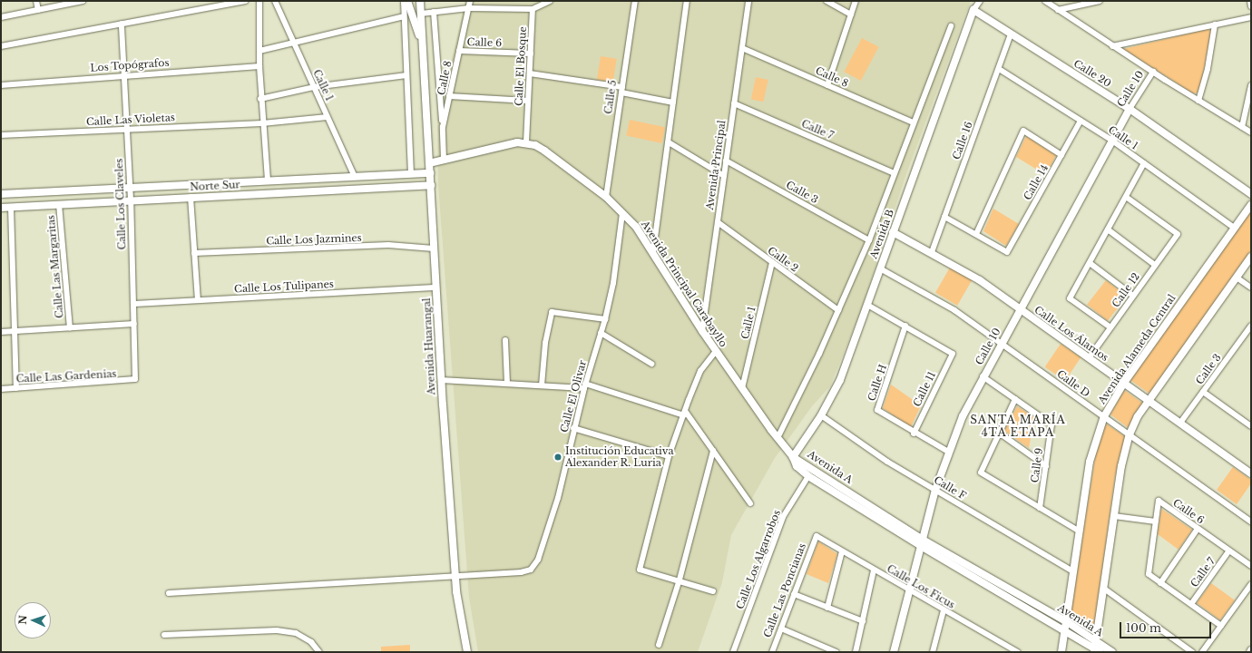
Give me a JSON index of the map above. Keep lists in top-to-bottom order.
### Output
{
  "streets": {
    "street": [
      "Calle 6",
      "Los Topógrafos",
      "Calle El Bosque",
      "Calle 20",
      "Calle 8",
      "Calle 1",
      "Calle 10",
      "Calle 5",
      "Calle Las Violetas",
      "Calle 7",
      "Calle 16",
      "Avenida Principal",
      "Calle 14",
      "Norte Sur",
      "Calle 3",
      "Calle Los Claveles",
      "Avenida B",
      "Calle Los Jazmines",
      "Calle 2",
      "Calle Las Margaritas",
      "Avenida Principal Carabayllo",
      "Calle Los Tulipanes",
      "Calle 12",
      "Calle Los Álamos",
      "Avenida Huarangal",
      "Avenida Alameda Central",
      "Calle Las Gardenias",
      "Calle H",
      "Calle D",
      "Calle 11",
      "Calle El Olivar",
      "Calle 9",
      "Avenida A",
      "Calle F",
      "Calle Los Algarrobos",
      "Calle Los Ficus",
      "Calle Las Poncianas"
    ]
  },
  "crossings": [
    ["Calle 6", "Calle El Bosque"],
    ["Calle 6", "Calle 8"],
    ["Calle 6", "Calle 7"],
    ["Los Topógrafos", "Calle Los Claveles"],
    ["Calle El Bosque", "Avenida Principal Carabayllo"],
    ["Calle 20", "Calle 10"],
    ["Calle 20", "Calle 16"],
    ["Calle 20", "Avenida B"],
    ["Calle 8", "Avenida Principal"],
    ["Calle 8", "Avenida B"],
    ["Calle 8", "Avenida Principal Carabayllo"],
    ["Calle 1", "Calle 10"],
    ["Calle 1", "Calle Las Violetas"],
    ["Calle 1", "Calle 16"],
    ["Calle 1", "Calle 14"],
    ["Calle 1", "Norte Sur"],
    ["Calle 1", "Calle 2"],
    ["Calle 1", "Avenida Principal Carabayllo"],
    ["Calle 1", "Avenida Alameda Central"],
    ["Calle 10", "Calle Los Álamos"],
    ["Calle 10", "Calle H"],
    ["Calle 10", "Calle D"],
    ["Calle 10", "Avenida A"],
    ["Calle 10", "Calle F"],
    ["Calle 10", "Calle Los Ficus"],
    ["Calle 5", "Avenida Principal Carabayllo"],
    ["Calle Las Violetas", "Calle Los Claveles"],
    ["Calle 7", "Avenida Principal"],
    ["Calle 7", "Avenida B"],
    ["Calle 16", "Calle Los Álamos"],
    ["Avenida Principal", "Calle 3"],
    ["Avenida Principal", "Calle 2"],
    ["Avenida Principal", "Avenida Principal Carabayllo"],
    ["Norte Sur", "Calle Los Claveles"],
    ["Norte Sur", "Calle Las Margaritas"],
    ["Norte Sur", "Avenida Huarangal"],
    ["Calle 3", "Avenida B"],
    ["Calle 3", "Calle Los Álamos"],
    ["Calle Los Claveles", "Calle Los Tulipanes"],
    ["Calle Los Claveles", "Calle Las Gardenias"],
    ["Avenida B", "Calle 2"],
    ["Avenida B", "Avenida Principal Carabayllo"],
    ["Avenida B", "Calle Los Álamos"],
    ["Avenida B", "Calle D"],
    ["Avenida B", "Avenida A"],
    ["Avenida B", "Calle F"],
    ["Calle Los Jazmines", "Avenida Huarangal"],
    ["Avenida Principal Carabayllo", "Avenida Huarangal"],
    ["Avenida Principal Carabayllo", "Calle El Olivar"],
    ["Avenida Principal Carabayllo", "Avenida A"],
    ["Calle Los Tulipanes", "Avenida Huarangal"],
    ["Calle 12", "Calle Los Álamos"],
    ["Calle Los Álamos", "Avenida Alameda Central"],
    ["Avenida Huarangal", "Calle El Olivar"],
    ["Avenida Alameda Central", "Calle D"],
    ["Avenida Alameda Central", "Avenida A"],
    ["Avenida Alameda Central", "Calle F"],
    ["Calle H", "Calle 11"],
    ["Avenida A", "Calle Los Algarrobos"],
    ["Calle Los Ficus", "Calle Las Poncianas"]
  ],
  "districts": ["SANTA MARÍA 4TA ETAPA"],
  "places": ["Institución Educativa Alexander R. Luria"],
  "scale_bar": "100 m",
  "north": "left"
}
